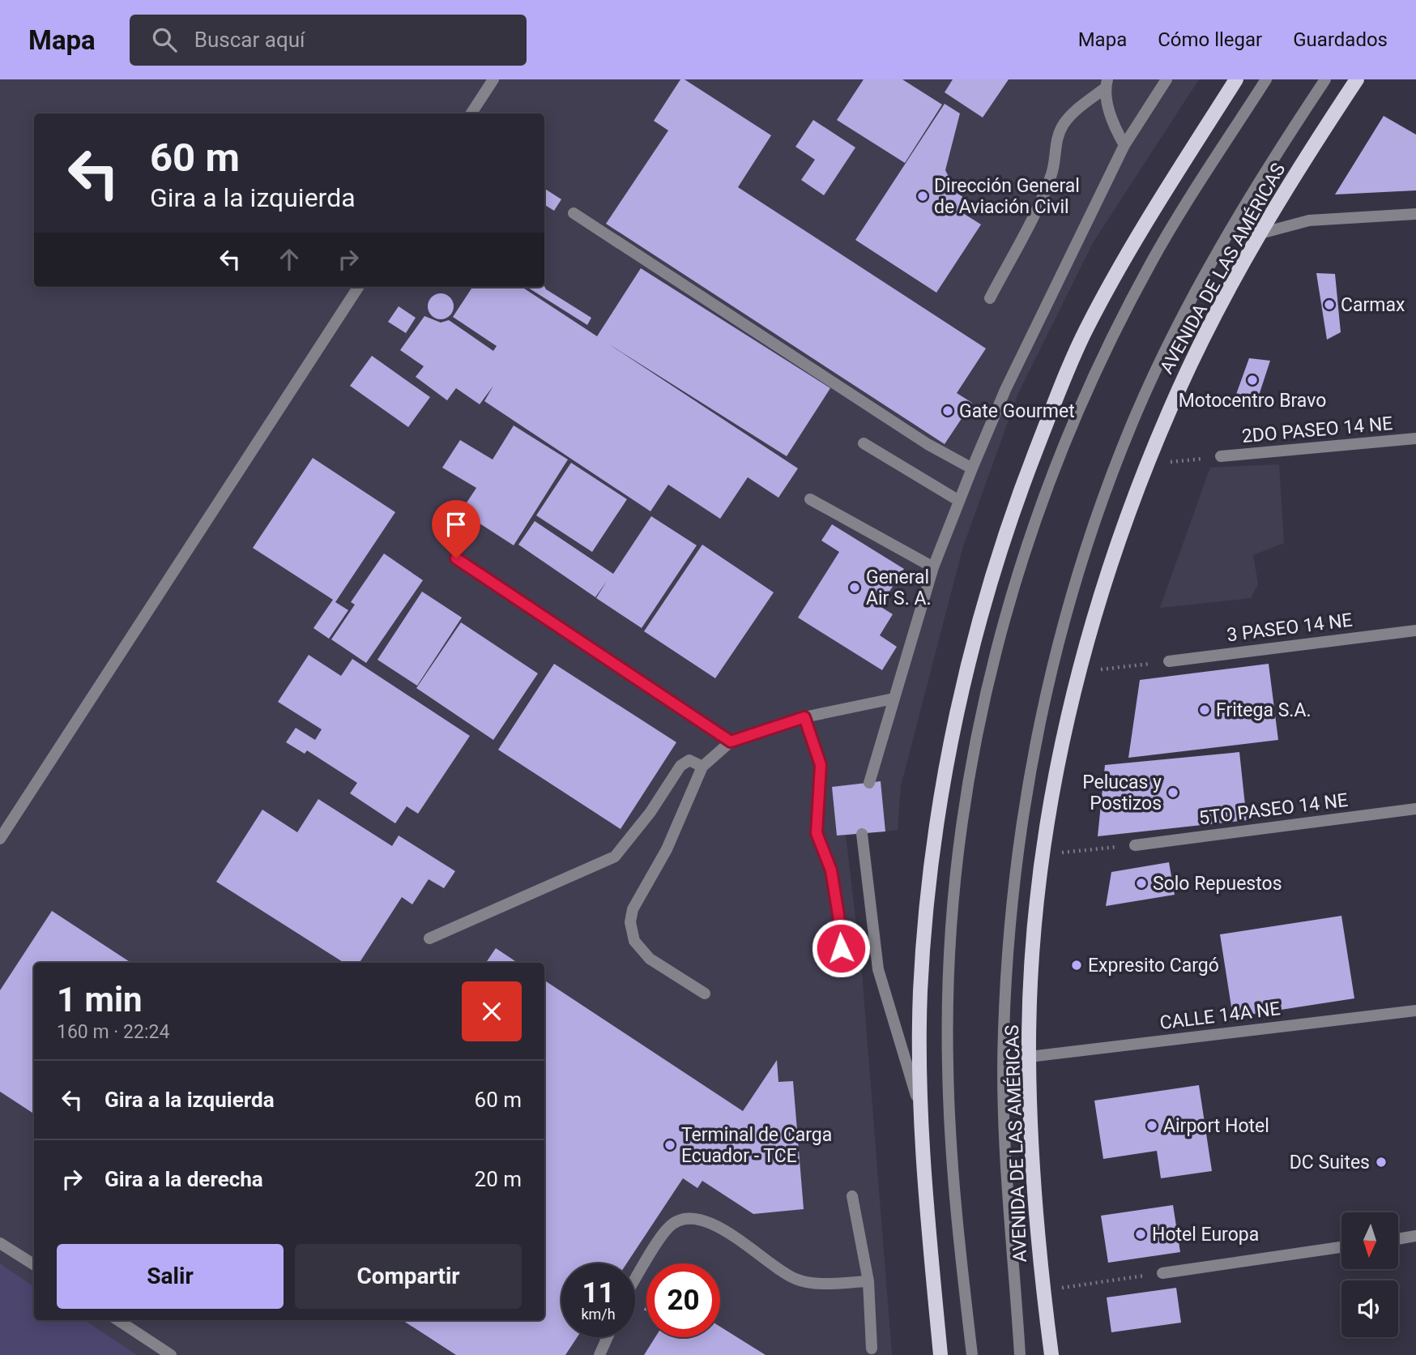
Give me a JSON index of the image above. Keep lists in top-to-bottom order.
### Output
{
  "streets": {
    "main road": ["AVENIDA DE LAS AMÉRICAS"],
    "street": [
      "2DO PASEO 14 NE",
      "3 PASEO 14 NE",
      "5TO PASEO 14 NE",
      "CALLE 14A NE"
    ]
  },
  "crossings": [
    ["AVENIDA DE LAS AMÉRICAS", "CALLE 14A NE"]
  ],
  "places": [
    "Dirección General de Aviación Civil",
    "Carmax",
    "Motocentro Bravo",
    "Gate Gourmet",
    "General Air S. A.",
    "Fritega S.A.",
    "Pelucas y Postizos",
    "Solo Repuestos",
    "Expresito Cargó",
    "Airport Hotel",
    "Terminal de Carga Ecuador - TCE",
    "DC Suites",
    "Hotel Europa"
  ],
  "north": "bottom",
  "page": {
    "header": "Mapa",
    "search": "Buscar aquí",
    "nav": ["Mapa", "Cómo llegar", "Guardados"],
    "turn": ["60 m", "Gira a la izquierda"],
    "heading": ["1 min", "160 m · 22:24"],
    "list": [
      {
        "name": "Gira a la izquierda",
        "value": "60 m"
      },
      {
        "name": "Gira a la derecha",
        "value": "20 m"
      }
    ],
    "buttons": ["Salir", "Compartir"],
    "speed": "11 km/h",
    "limit": "20"
  }
}
